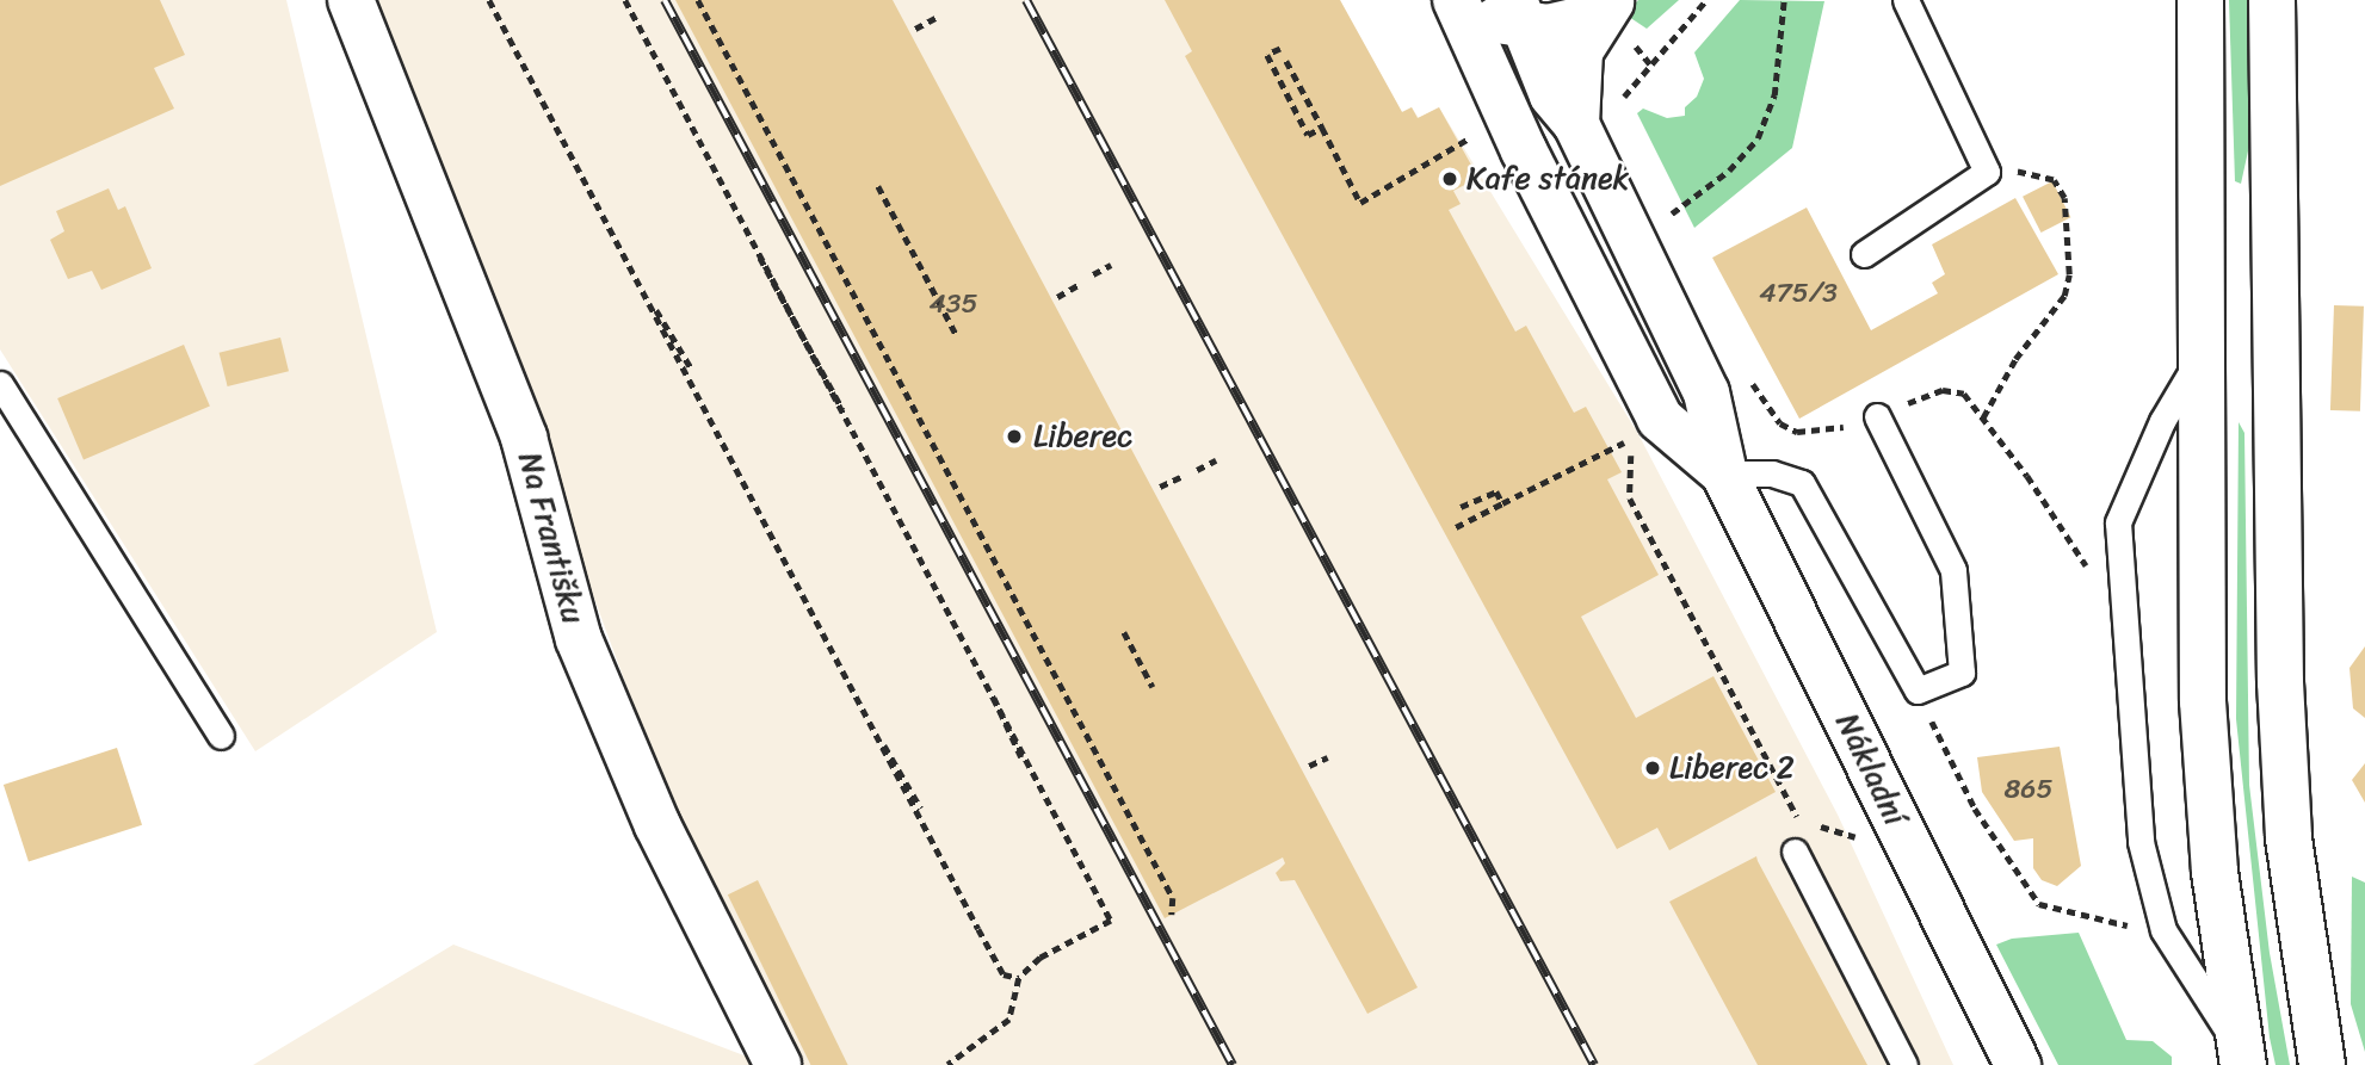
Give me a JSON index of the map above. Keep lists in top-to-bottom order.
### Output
{
  "streets": {
    "main road": ["Na Františku", "Nákladní"]
  },
  "places": ["Kafe stánek", "Liberec", "Liberec 2"],
  "house_numbers": ["475/3", "435", "865"]
}
